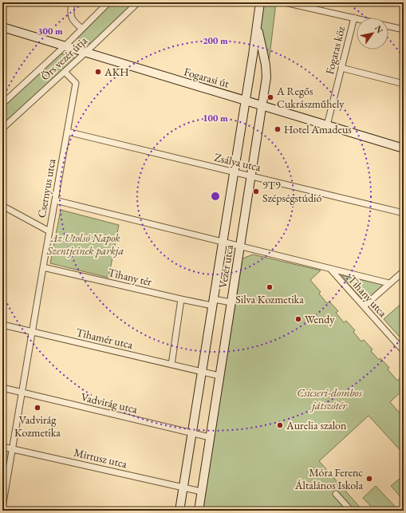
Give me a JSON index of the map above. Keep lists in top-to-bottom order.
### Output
{
  "streets": {
    "street": [
      "Fogaras köz",
      "Örs vezér útja",
      "Fogarasi út",
      "Zsálya utca",
      "Csernyus utca",
      "Vezér utca",
      "Tihany tér",
      "Tihany utca",
      "Tihamér utca",
      "Vadvirág utca",
      "Mirtusz utca"
    ]
  },
  "crossings": [
    ["Fogaras köz", "Fogarasi út"],
    ["Örs vezér útja", "Fogarasi út"],
    ["Örs vezér útja", "Csernyus utca"],
    ["Fogarasi út", "Vezér utca"],
    ["Zsálya utca", "Csernyus utca"],
    ["Zsálya utca", "Vezér utca"],
    ["Csernyus utca", "Tihany tér"],
    ["Csernyus utca", "Tihamér utca"],
    ["Csernyus utca", "Vadvirág utca"],
    ["Csernyus utca", "Mirtusz utca"],
    ["Vezér utca", "Tihany tér"],
    ["Vezér utca", "Tihany utca"],
    ["Vezér utca", "Tihamér utca"],
    ["Vezér utca", "Vadvirág utca"],
    ["Vezér utca", "Mirtusz utca"]
  ],
  "parks": ["Az Utolsó Napok Szentjeinek parkja", "Csicseri-dombos játszótér"],
  "places": [
    "AKH",
    "A Regős Cukrászműhely",
    "Hotel Amadeus",
    "9T9 Szépségstúdió",
    "Silva Kozmetika",
    "Wendy",
    "Vadvirág Kozmetika",
    "Aurelia szalon",
    "Móra Ferenc Általános Iskola"
  ],
  "north": "top right",
  "rings": ["300 m", "200 m", "100 m"]
}
